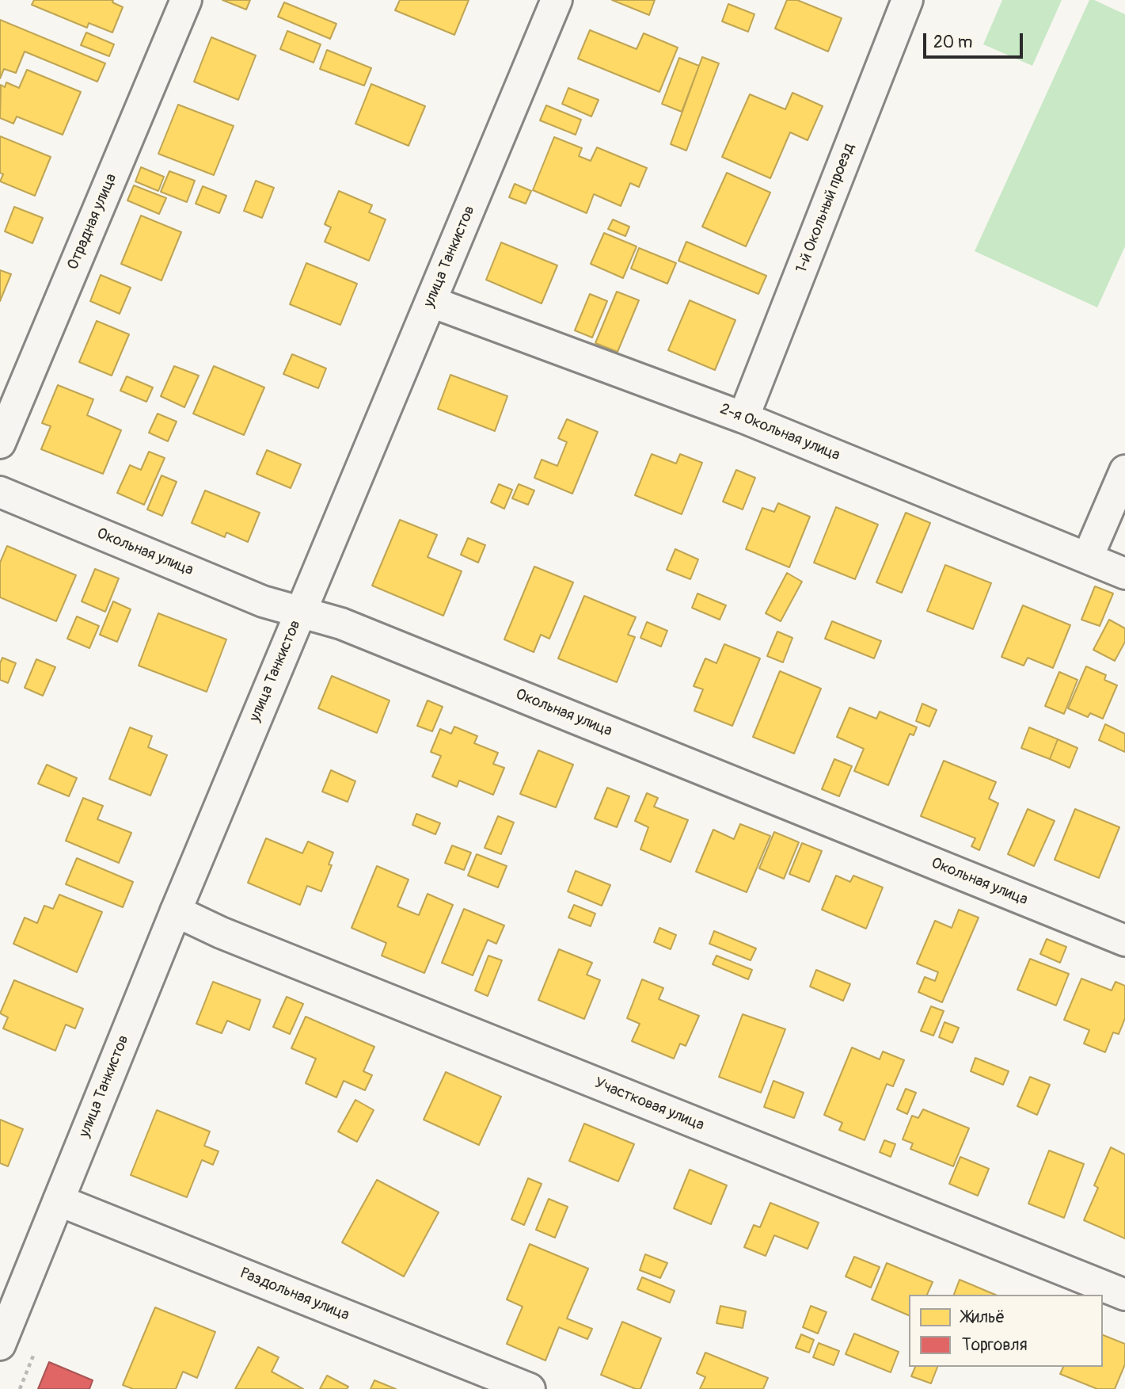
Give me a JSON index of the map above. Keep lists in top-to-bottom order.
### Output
{
  "streets": {
    "street": [
      "1-й Окольный проезд",
      "Отрадная улица",
      "улица Танкистов",
      "2-я Окольная улица",
      "Окольная улица",
      "Участковая улица",
      "Раздольная улица"
    ]
  },
  "crossings": [
    ["1-й Окольный проезд", "2-я Окольная улица"],
    ["улица Танкистов", "2-я Окольная улица"],
    ["улица Танкистов", "Окольная улица"],
    ["улица Танкистов", "Участковая улица"],
    ["улица Танкистов", "Раздольная улица"]
  ],
  "legend": ["Жильё", "Торговля"],
  "scale_bar": "20 m"
}
